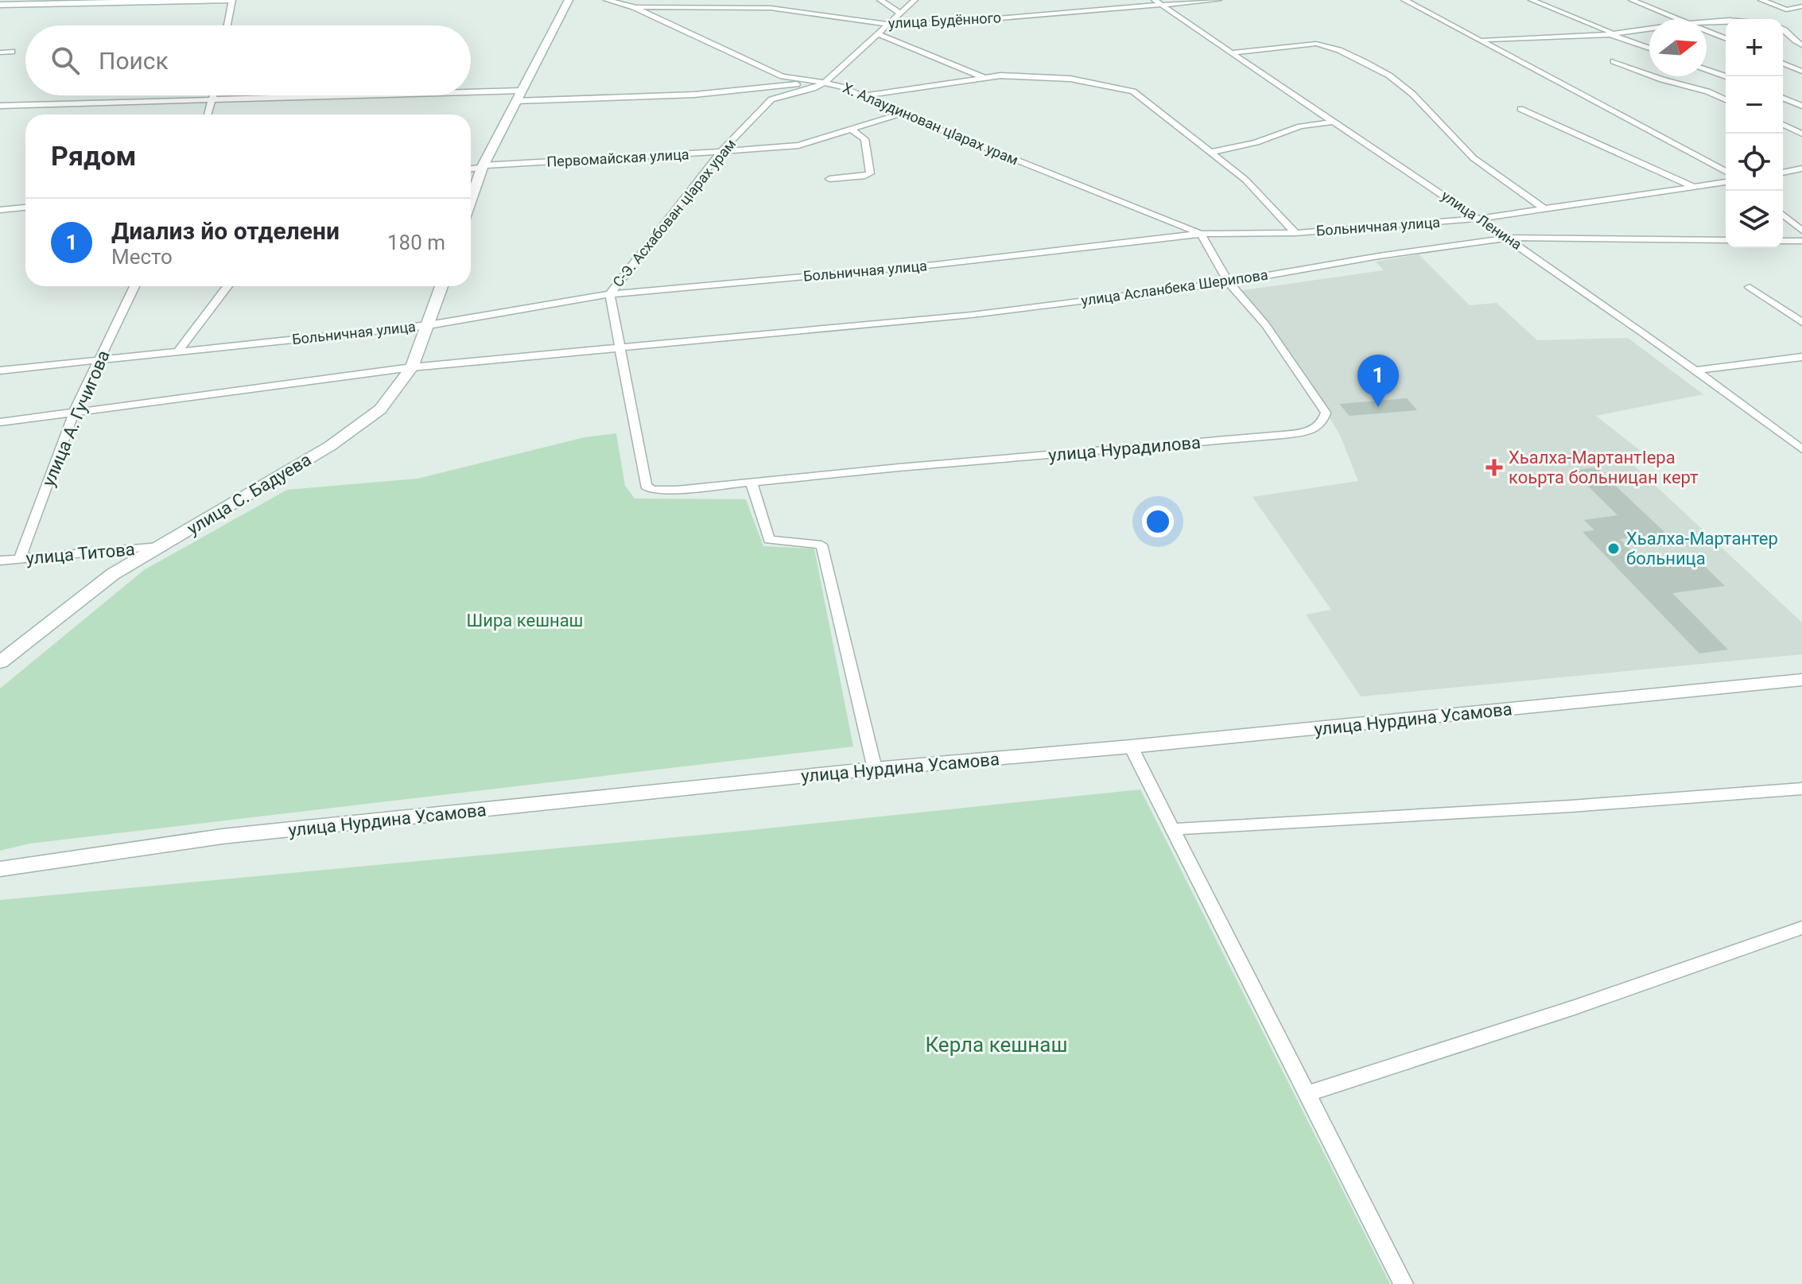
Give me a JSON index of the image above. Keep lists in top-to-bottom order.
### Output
{
  "streets": {
    "main road": ["улица С. Бадуева"],
    "street": [
      "улица Будённого",
      "Х. Алаудинован цIарах урам",
      "Первомайская улица",
      "С-Э. Асхабован цIарах урам",
      "улица Ленина",
      "Больничная улица",
      "улица Асланбека Шерипова",
      "улица А. Гучигова",
      "улица Нурадилова",
      "улица Титова",
      "улица Нурдина Усамова"
    ]
  },
  "crossings": [
    ["улица Будённого", "Х. Алаудинован цIарах урам"],
    ["улица Будённого", "С-Э. Асхабован цIарах урам"],
    ["улица Будённого", "улица Ленина"],
    ["Х. Алаудинован цIарах урам", "Первомайская улица"],
    ["Х. Алаудинован цIарах урам", "С-Э. Асхабован цIарах урам"],
    ["Х. Алаудинован цIарах урам", "Больничная улица"],
    ["Первомайская улица", "С-Э. Асхабован цIарах урам"],
    ["С-Э. Асхабован цIарах урам", "Больничная улица"],
    ["С-Э. Асхабован цIарах урам", "улица Асланбека Шерипова"],
    ["С-Э. Асхабован цIарах урам", "улица Нурадилова"],
    ["улица Ленина", "Больничная улица"],
    ["улица Ленина", "улица Асланбека Шерипова"],
    ["Больничная улица", "улица А. Гучигова"],
    ["Больничная улица", "улица С. Бадуева"],
    ["улица Асланбека Шерипова", "улица А. Гучигова"],
    ["улица Асланбека Шерипова", "улица Нурадилова"],
    ["улица Асланбека Шерипова", "улица С. Бадуева"],
    ["улица А. Гучигова", "улица Титова"],
    ["улица С. Бадуева", "улица Титова"]
  ],
  "parks": ["Шира кешнаш", "Керла кешнаш"],
  "places": {
    "health": ["Хьалха-МартантIера коьрта больницан керт"],
    "other": ["Хьалха-Мартантер больница"]
  },
  "north": "right",
  "page": {
    "map_buttons": ["+", "−"],
    "search": "Поиск",
    "heading": "Рядом",
    "list": [
      {
        "mark": "1",
        "name": "Диализ йо отделени",
        "note": "Место",
        "value": "180 m"
      }
    ],
    "pins": "1"
  }
}
